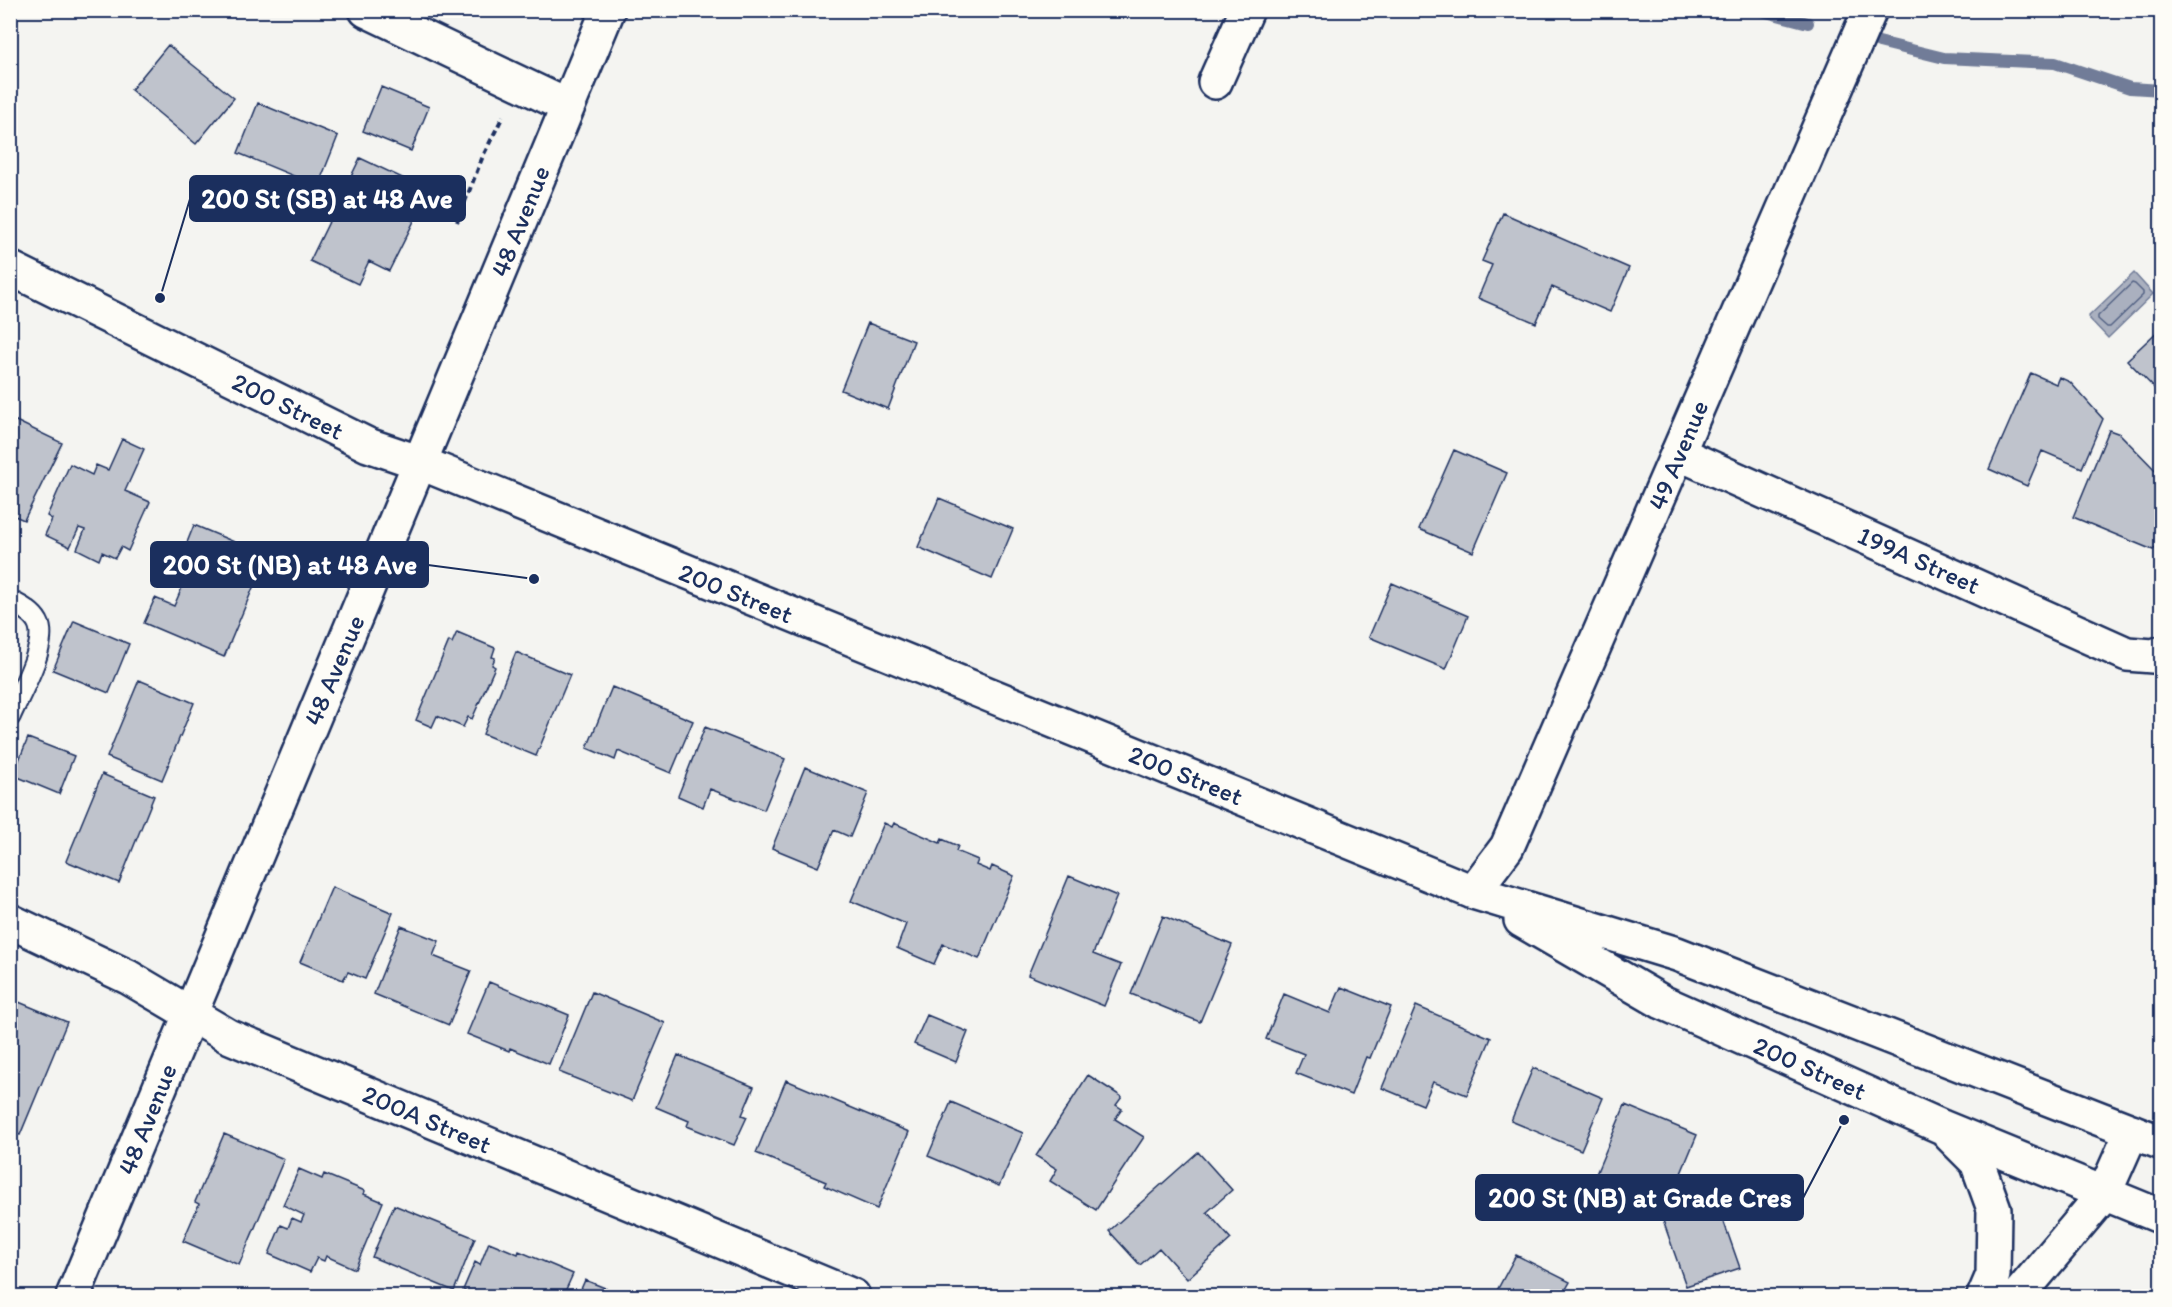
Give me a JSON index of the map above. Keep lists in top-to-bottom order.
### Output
{
  "streets": {
    "street": [
      "48 Avenue",
      "200 Street",
      "49 Avenue",
      "199A Street",
      "200A Street"
    ]
  },
  "crossings": [
    ["48 Avenue", "200 Street"],
    ["48 Avenue", "200A Street"],
    ["200 Street", "49 Avenue"],
    ["49 Avenue", "199A Street"]
  ],
  "places": ["200 St (SB) at 48 Ave", "200 St (NB) at 48 Ave", "200 St (NB) at Grade Cres"]
}
